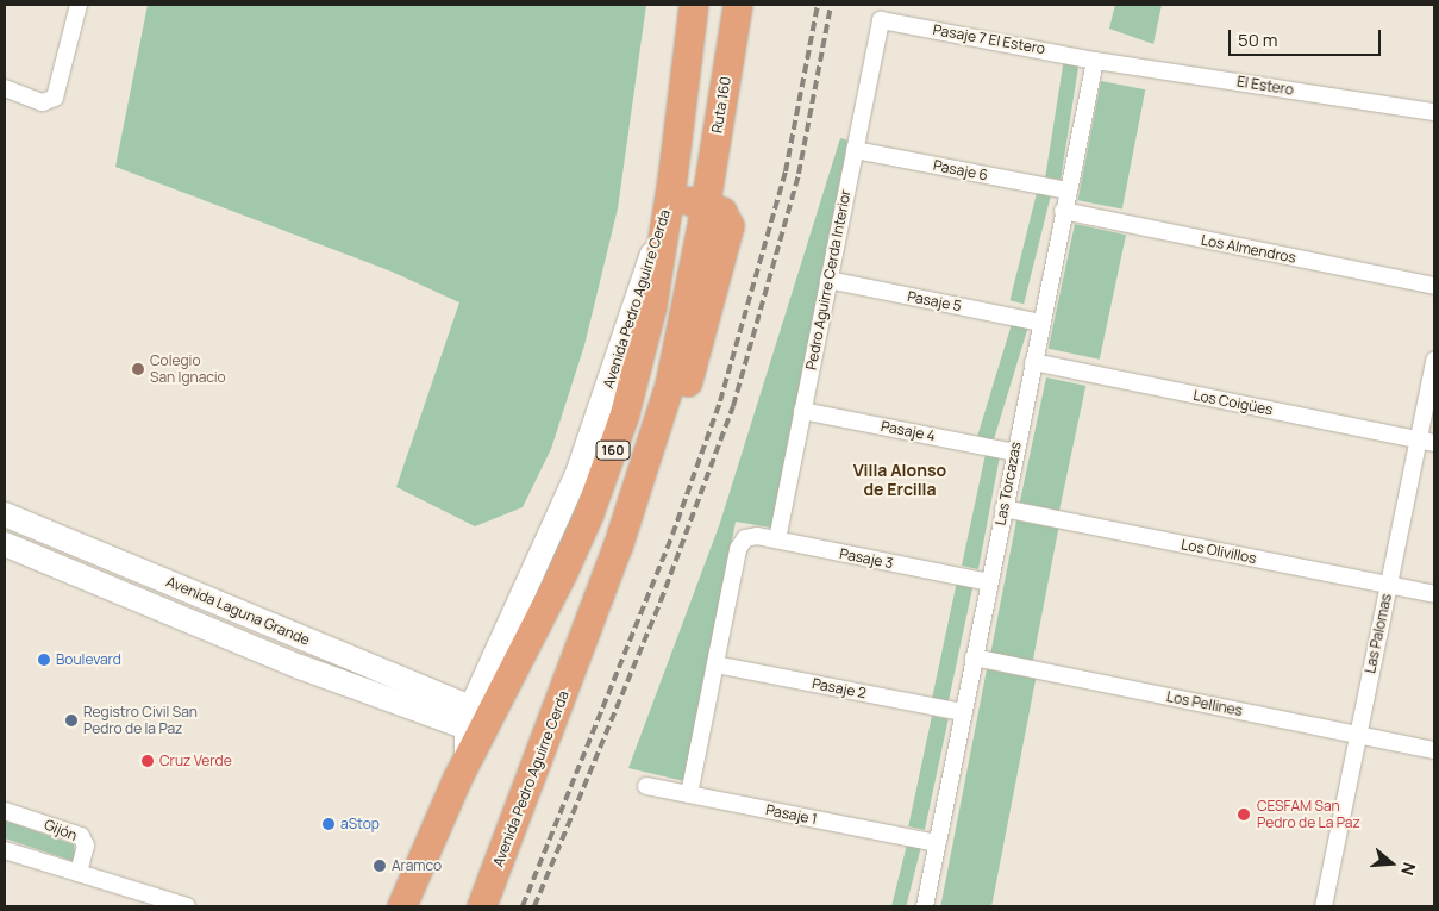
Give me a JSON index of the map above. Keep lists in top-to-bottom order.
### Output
{
  "streets": {
    "highway": ["Ruta 160", "Avenida Pedro Aguirre Cerda", "160"],
    "main road": ["Avenida Laguna Grande"],
    "street": [
      "Pasaje 7 El Estero",
      "El Estero",
      "Pasaje 6",
      "Los Almendros",
      "Pedro Aguirre Cerda Interior",
      "Pasaje 5",
      "Los Coigües",
      "Pasaje 4",
      "Las Torcazas",
      "Los Olivillos",
      "Pasaje 3",
      "Las Palomas",
      "Pasaje 2",
      "Los Pellines",
      "Pasaje 1",
      "Gijón"
    ]
  },
  "crossings": [
    ["Pasaje 7 El Estero", "El Estero"],
    ["Pasaje 7 El Estero", "Pedro Aguirre Cerda Interior"],
    ["Pasaje 7 El Estero", "Las Torcazas"],
    ["El Estero", "Las Torcazas"],
    ["Ruta 160", "Avenida Pedro Aguirre Cerda"],
    ["Pasaje 6", "Pedro Aguirre Cerda Interior"],
    ["Pasaje 6", "Las Torcazas"],
    ["Los Almendros", "Las Torcazas"],
    ["Pedro Aguirre Cerda Interior", "Pasaje 5"],
    ["Pedro Aguirre Cerda Interior", "Pasaje 4"],
    ["Pedro Aguirre Cerda Interior", "Pasaje 3"],
    ["Avenida Pedro Aguirre Cerda", "160"],
    ["Avenida Pedro Aguirre Cerda", "Avenida Laguna Grande"],
    ["Pasaje 5", "Las Torcazas"],
    ["Los Coigües", "Las Torcazas"],
    ["Los Coigües", "Las Palomas"],
    ["Pasaje 4", "Las Torcazas"],
    ["Las Torcazas", "Los Olivillos"],
    ["Las Torcazas", "Pasaje 3"],
    ["Las Torcazas", "Pasaje 2"],
    ["Las Torcazas", "Los Pellines"],
    ["Las Torcazas", "Pasaje 1"],
    ["Los Olivillos", "Las Palomas"],
    ["Pasaje 3", "Pasaje 2"],
    ["Las Palomas", "Los Pellines"]
  ],
  "districts": ["Villa Alonso de Ercilla"],
  "places": [
    "Colegio San Ignacio",
    "Boulevard",
    "Registro Civil San Pedro de la Paz",
    "Cruz Verde",
    "CESFAM San Pedro de La Paz",
    "aStop",
    "Aramco"
  ],
  "scale_bar": "50 m",
  "north": "right"
}
